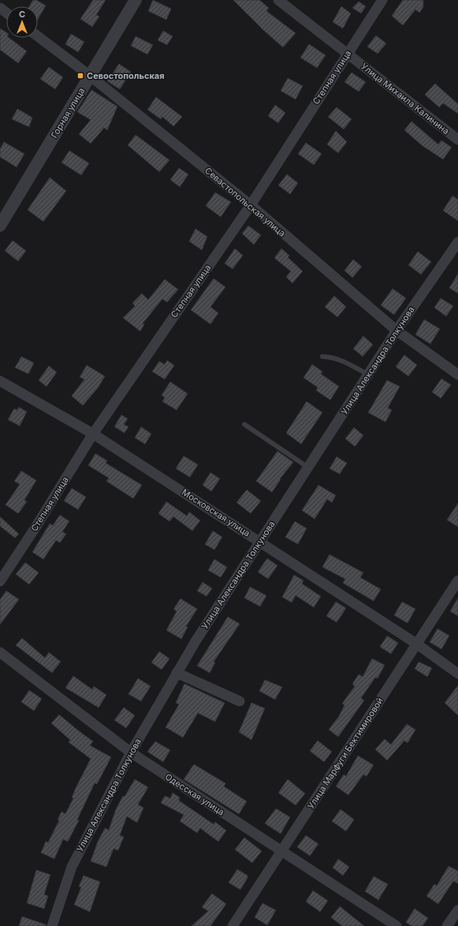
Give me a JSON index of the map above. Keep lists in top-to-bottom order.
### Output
{
  "streets": {
    "street": [
      "Степная улица",
      "Улица Михаила Калинина",
      "Горная улица",
      "Севастопольская улица",
      "Улица Александра Толкунова",
      "Московская улица",
      "Улица Марфуги Бектимировой",
      "Одесская улица"
    ]
  },
  "crossings": [
    ["Степная улица", "Улица Михаила Калинина"],
    ["Степная улица", "Севастопольская улица"],
    ["Степная улица", "Московская улица"],
    ["Горная улица", "Севастопольская улица"],
    ["Севастопольская улица", "Улица Александра Толкунова"],
    ["Улица Александра Толкунова", "Московская улица"],
    ["Улица Александра Толкунова", "Одесская улица"],
    ["Московская улица", "Улица Марфуги Бектимировой"],
    ["Улица Марфуги Бектимировой", "Одесская улица"]
  ],
  "places": {
    "transit": ["Севостопольская"]
  },
  "north": "top"
}
